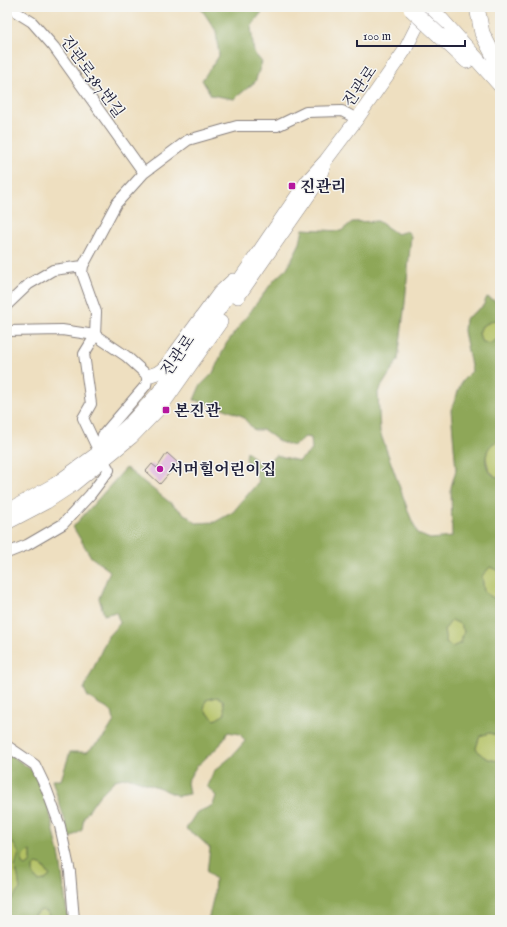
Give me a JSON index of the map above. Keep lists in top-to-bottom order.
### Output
{
  "streets": {
    "main road": ["진관로"],
    "street": ["진관로387번길"]
  },
  "places": {
    "transit": ["진관리", "본진관"],
    "other": ["서머힐어린이집"]
  },
  "scale_bar": "100 m"
}
